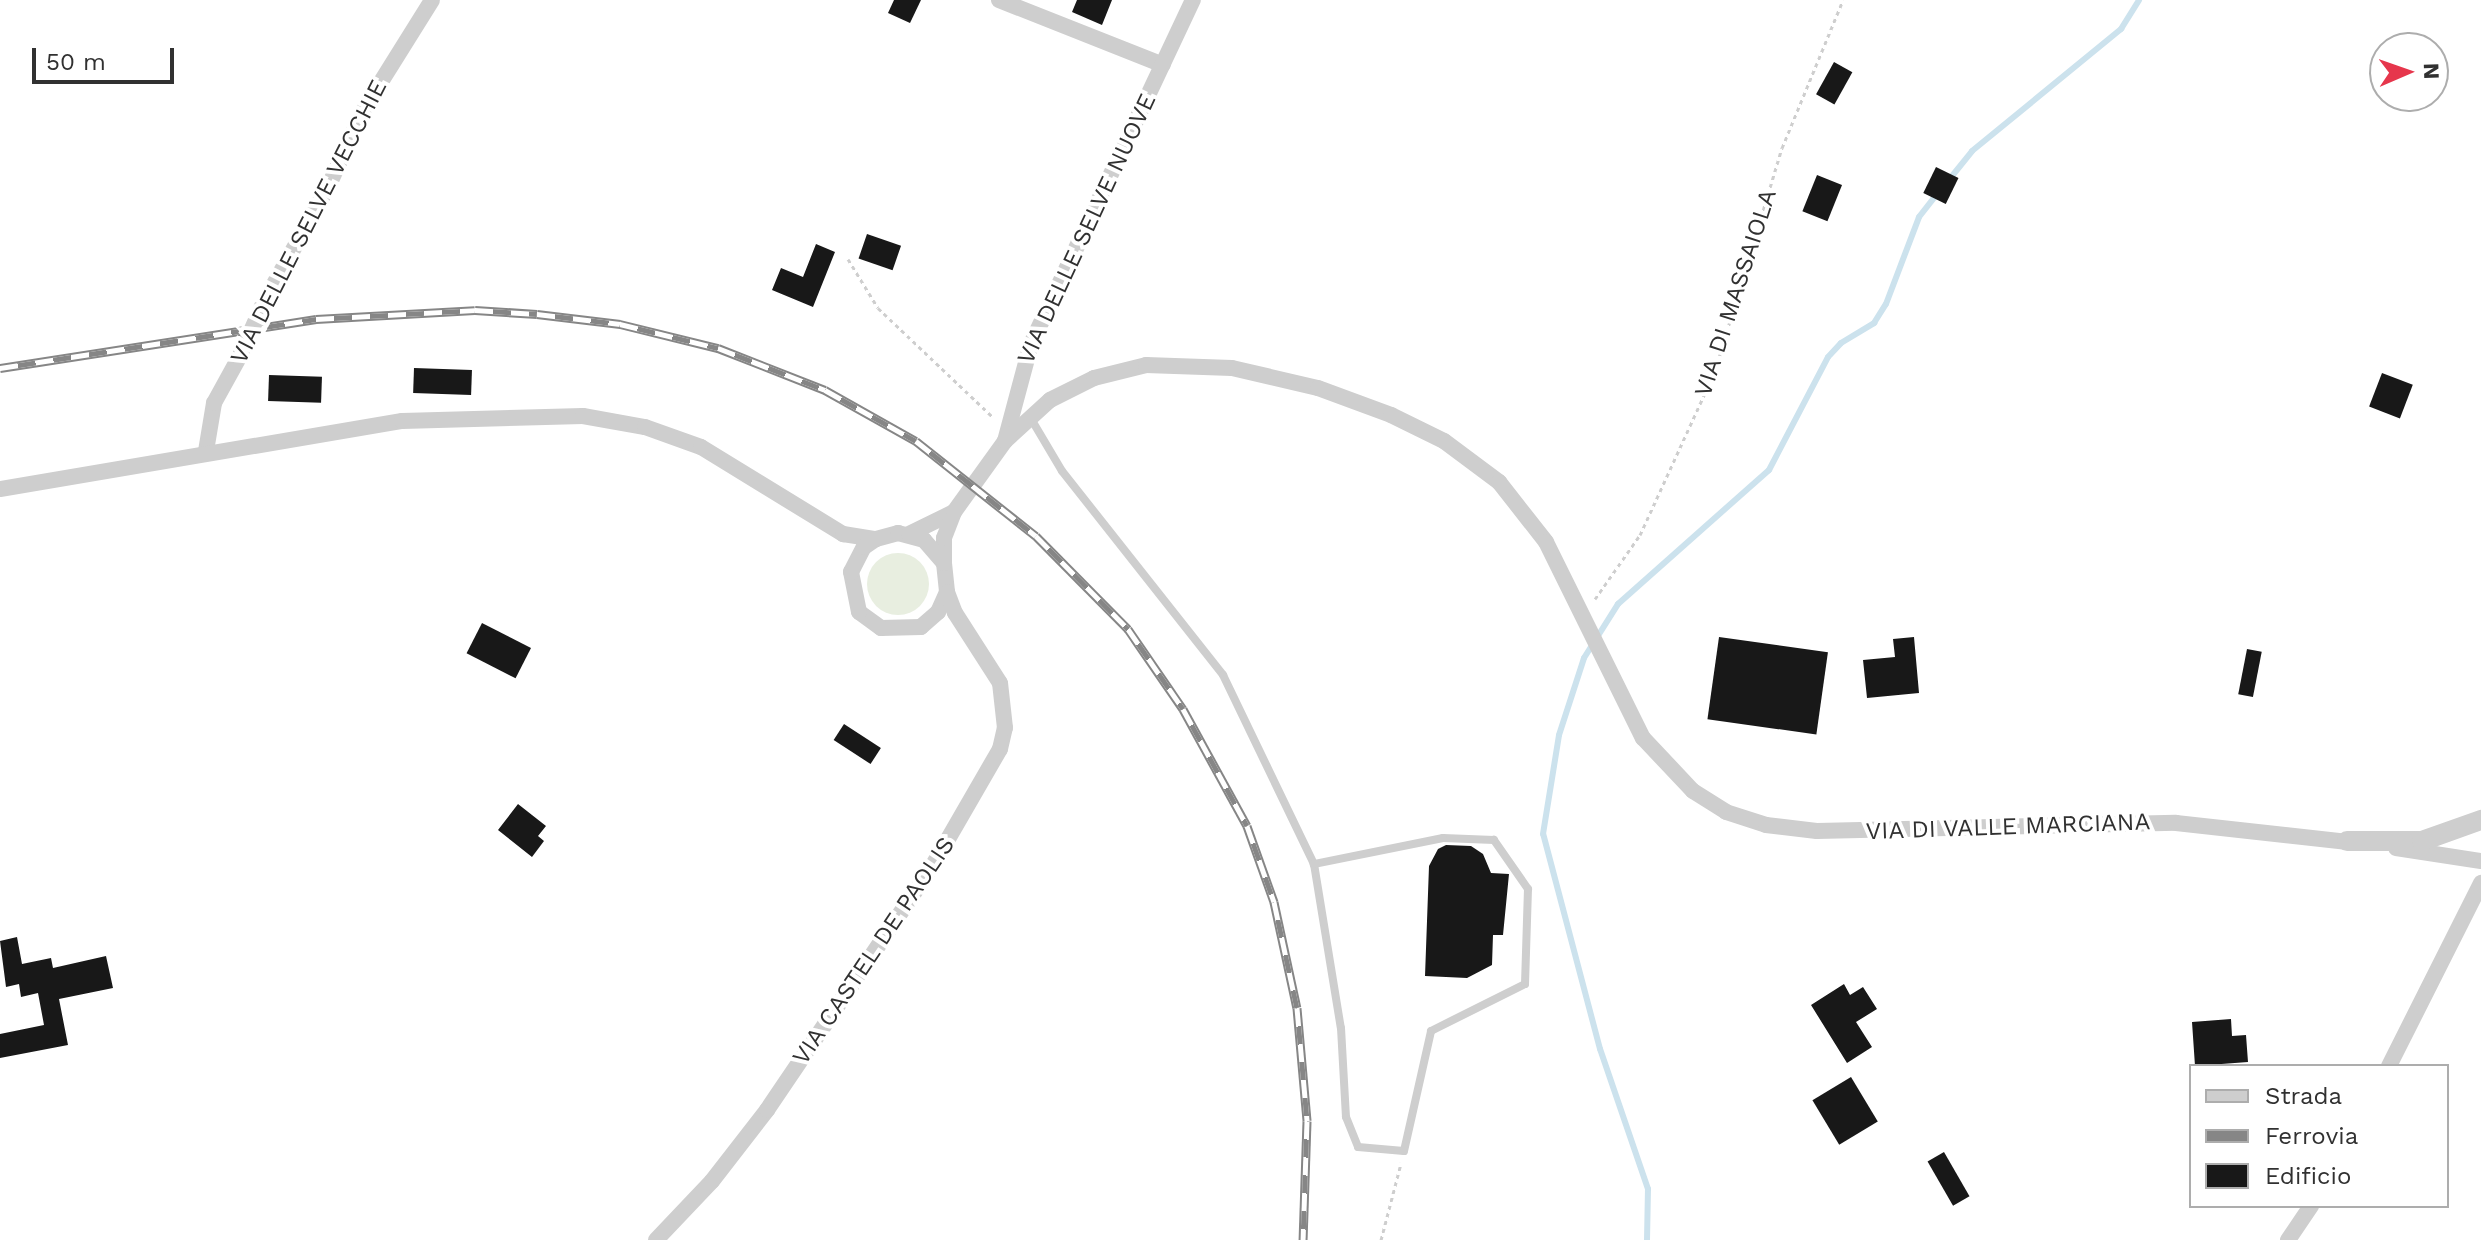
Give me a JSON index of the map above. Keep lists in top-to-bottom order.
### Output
{
  "streets": {
    "street": [
      "VIA DELLE SELVE VECCHIE",
      "VIA DELLE SELVE NUOVE",
      "VIA DI VALLE MARCIANA",
      "VIA CASTEL DE PAOLIS"
    ],
    "path": ["VIA DI MASSAIOLA"]
  },
  "crossings": [
    ["VIA DELLE SELVE NUOVE", "VIA DI VALLE MARCIANA"],
    ["VIA DI MASSAIOLA", "VIA DI VALLE MARCIANA"]
  ],
  "legend": ["Strada", "Ferrovia", "Edificio"],
  "scale_bar": "50 m",
  "north": "right"
}
